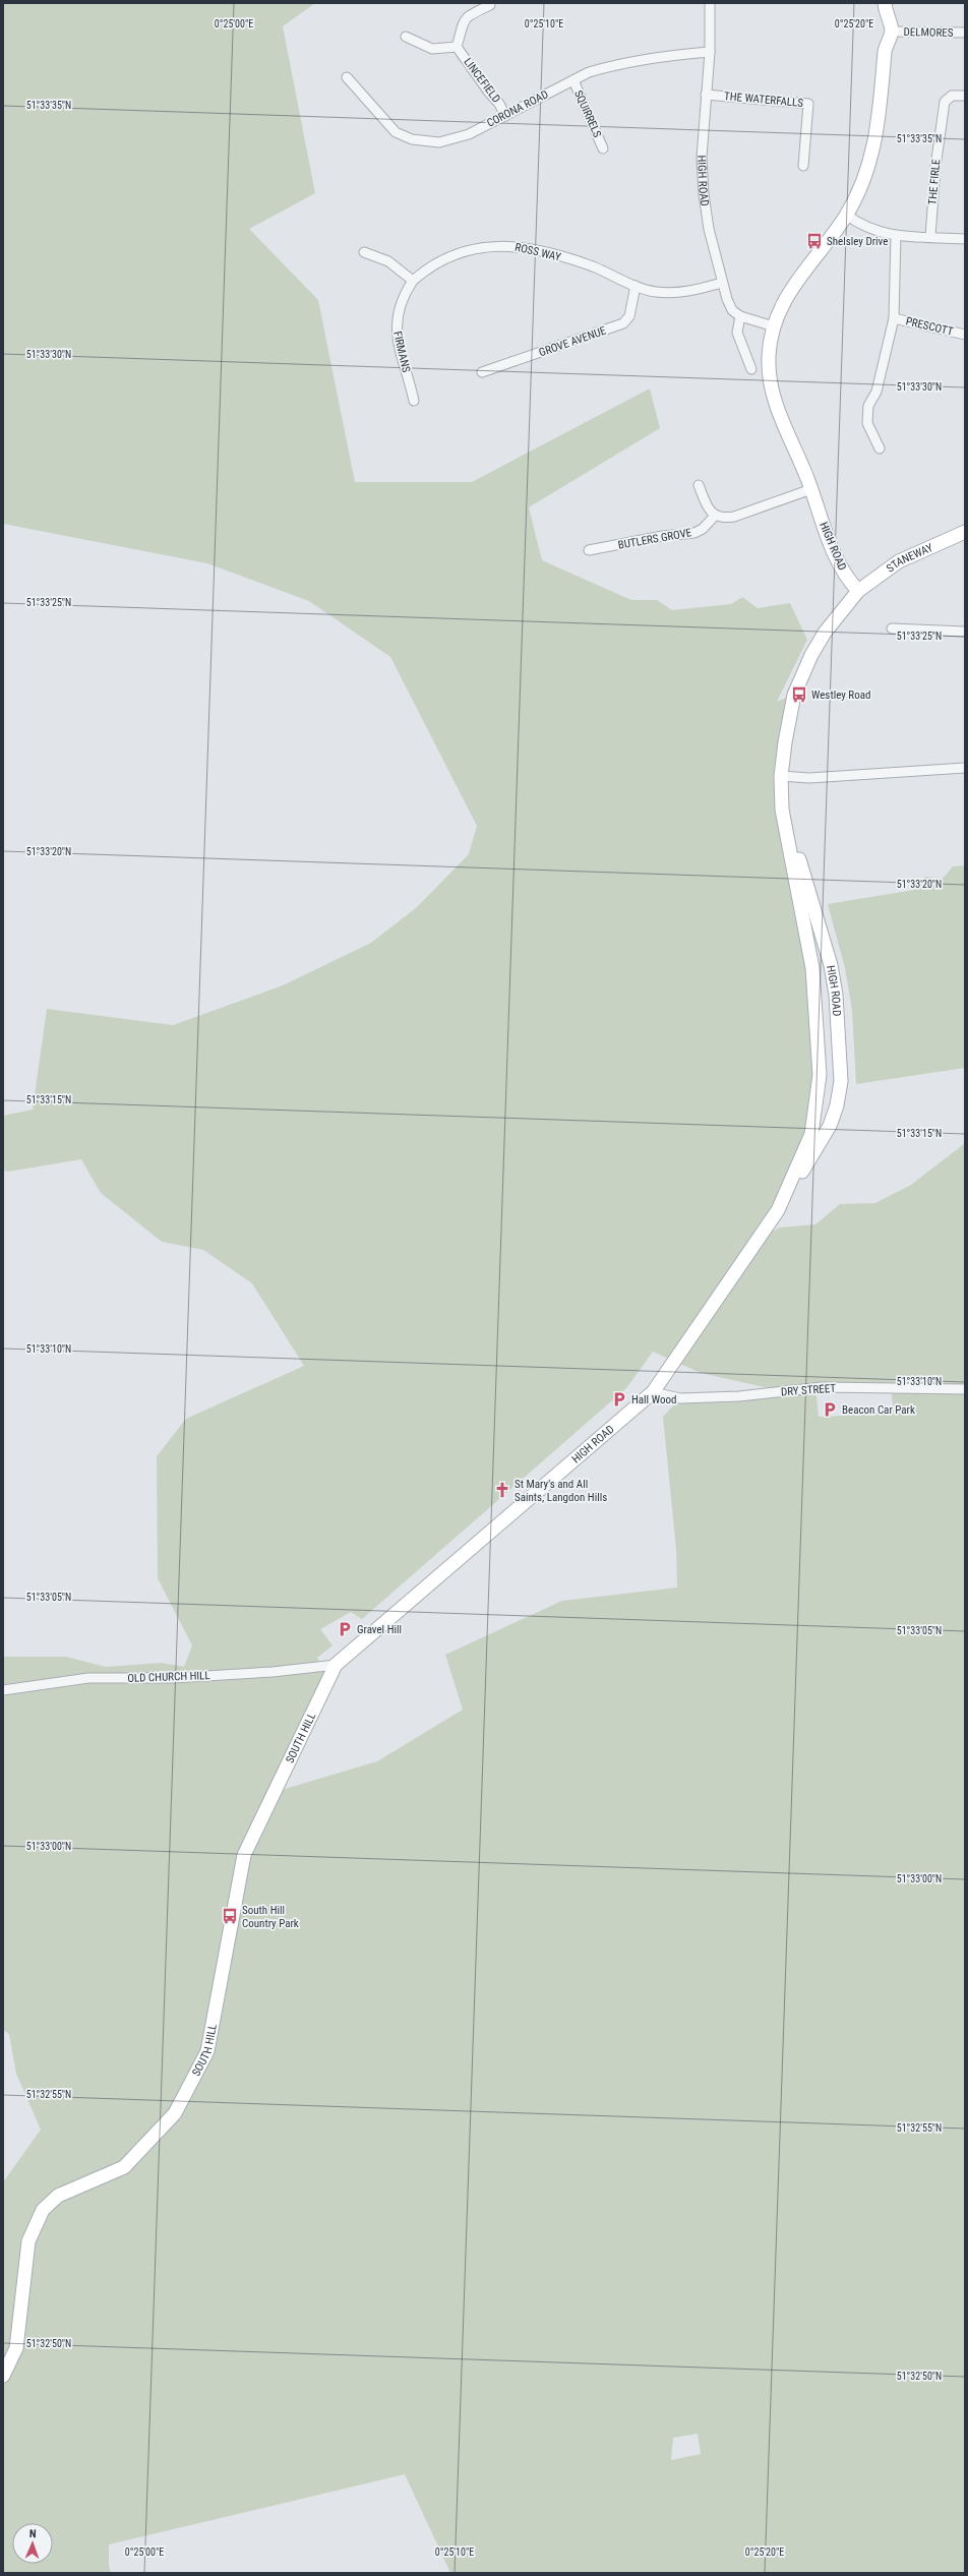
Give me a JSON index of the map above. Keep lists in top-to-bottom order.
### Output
{
  "streets": {
    "main road": ["HIGH ROAD", "STANEWAY", "SOUTH HILL"],
    "street": [
      "DELMORES",
      "LINCEFIELD",
      "THE WATERFALLS",
      "CORONA ROAD",
      "SQUIRRELS",
      "THE FIRLE",
      "ROSS WAY",
      "PRESCOTT",
      "GROVE AVENUE",
      "FIRMANS",
      "BUTLERS GROVE",
      "DRY STREET",
      "OLD CHURCH HILL"
    ]
  },
  "crossings": [
    ["DELMORES", "HIGH ROAD"],
    ["LINCEFIELD", "CORONA ROAD"],
    ["THE WATERFALLS", "HIGH ROAD"],
    ["CORONA ROAD", "SQUIRRELS"],
    ["CORONA ROAD", "HIGH ROAD"],
    ["HIGH ROAD", "ROSS WAY"],
    ["HIGH ROAD", "STANEWAY"],
    ["HIGH ROAD", "DRY STREET"],
    ["HIGH ROAD", "OLD CHURCH HILL"],
    ["HIGH ROAD", "SOUTH HILL"],
    ["ROSS WAY", "GROVE AVENUE"],
    ["ROSS WAY", "FIRMANS"],
    ["OLD CHURCH HILL", "SOUTH HILL"]
  ],
  "places": {
    "bus stop": ["Shelsley Drive", "Westley Road", "South Hill Country Park"],
    "parking": ["Hall Wood", "Beacon Car Park", "Gravel Hill"],
    "church": ["St Mary's and All Saints, Langdon Hills"]
  },
  "north": "top",
  "coordinates": [
    "0°25'00\"E",
    "0°25'10\"E",
    "0°25'20\"E",
    "51°33'35\"N",
    "51°33'30\"N",
    "51°33'25\"N",
    "51°33'20\"N",
    "51°33'15\"N",
    "51°33'10\"N",
    "51°33'05\"N",
    "51°33'00\"N",
    "51°32'55\"N",
    "51°32'50\"N"
  ]
}
